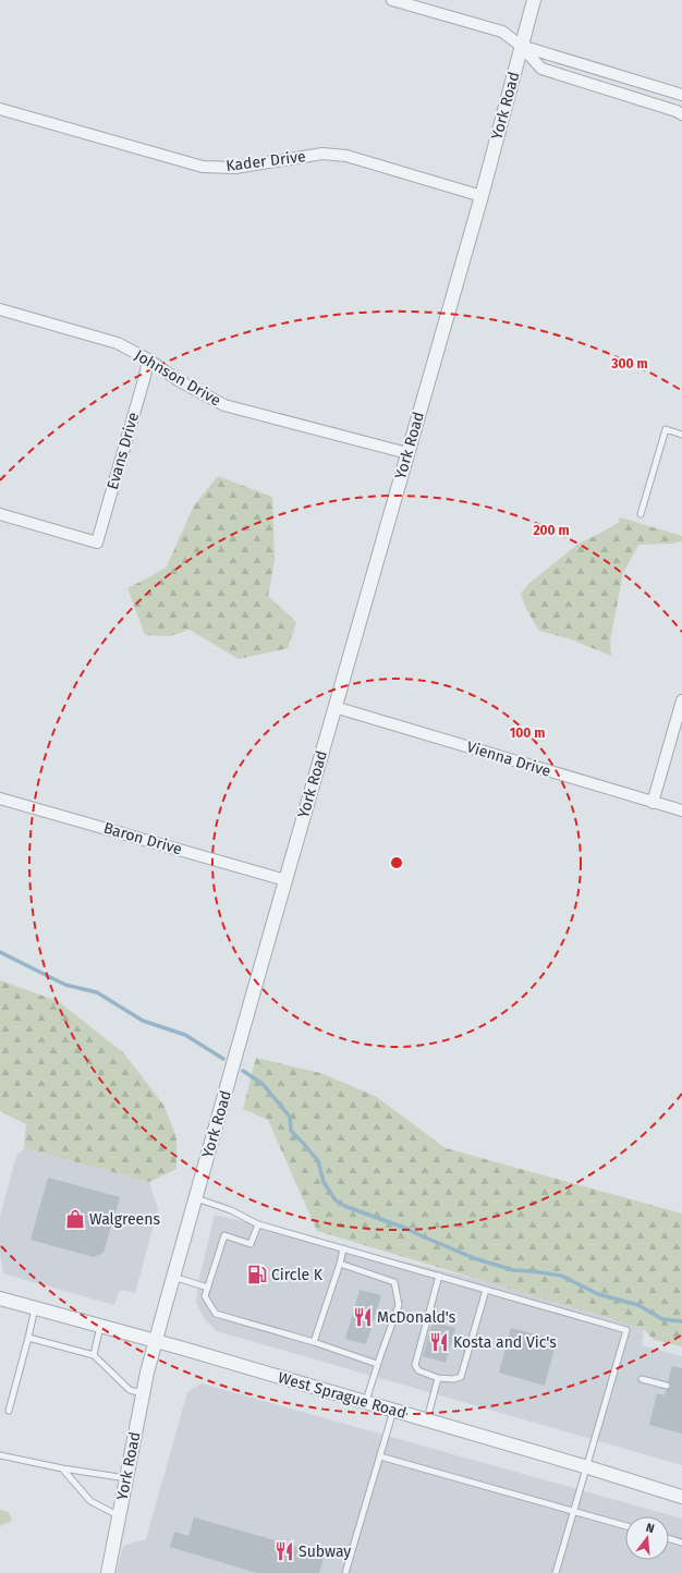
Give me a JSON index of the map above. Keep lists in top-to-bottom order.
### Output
{
  "streets": {
    "street": [
      "York Road",
      "Kader Drive",
      "Johnson Drive",
      "Evans Drive",
      "Vienna Drive",
      "Baron Drive",
      "West Sprague Road"
    ]
  },
  "crossings": [
    ["York Road", "Kader Drive"],
    ["York Road", "Johnson Drive"],
    ["York Road", "Vienna Drive"],
    ["York Road", "Baron Drive"],
    ["York Road", "West Sprague Road"],
    ["Johnson Drive", "Evans Drive"]
  ],
  "places": {
    "shop": ["Walgreens"],
    "fuel station": ["Circle K"],
    "restaurant": ["McDonald's", "Kosta and Vic's", "Subway"]
  },
  "north": "top",
  "rings": ["300 m", "200 m", "100 m"]
}
